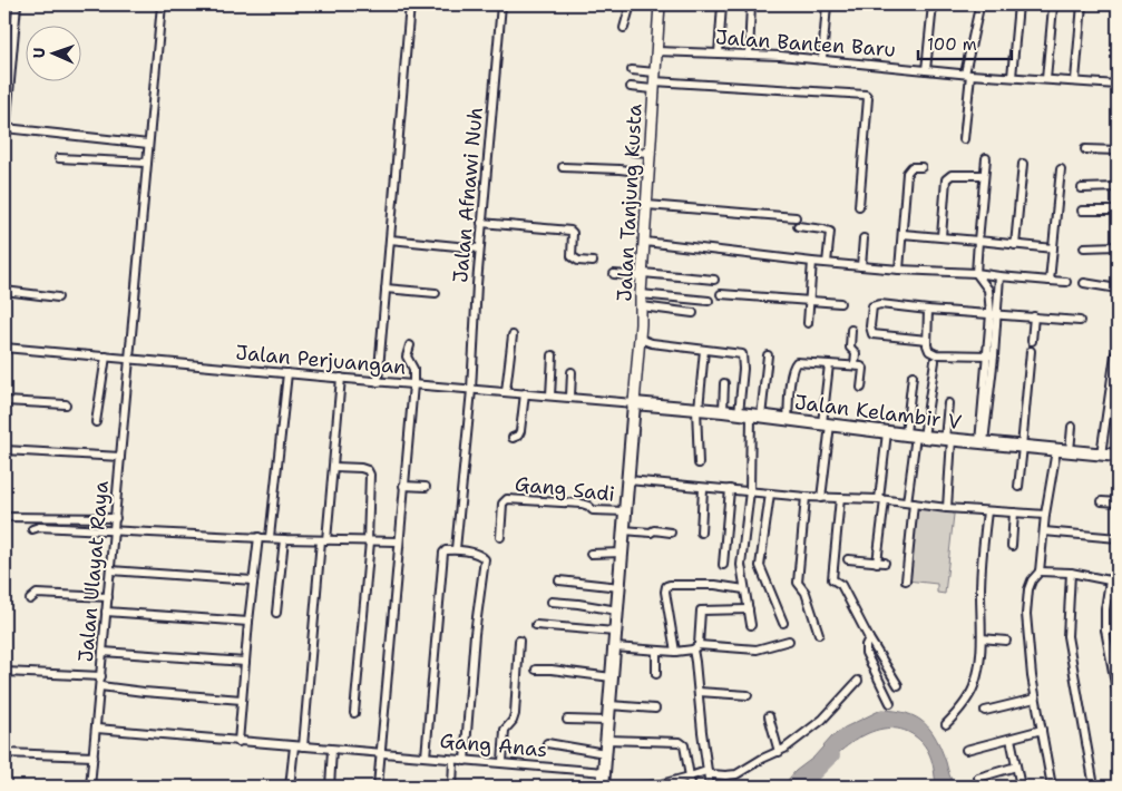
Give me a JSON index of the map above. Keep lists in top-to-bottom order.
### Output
{
  "streets": {
    "main road": ["Jalan Kelambir V"],
    "street": [
      "Jalan Banten Baru",
      "Jalan Afnawi Nuh",
      "Jalan Tanjung Kusta",
      "Jalan Perjuangan",
      "Gang Sadi",
      "Jalan Ulayat Raya",
      "Gang Anas"
    ]
  },
  "crossings": [
    ["Jalan Banten Baru", "Jalan Tanjung Kusta"],
    ["Jalan Afnawi Nuh", "Jalan Perjuangan"],
    ["Jalan Tanjung Kusta", "Jalan Perjuangan"],
    ["Jalan Tanjung Kusta", "Jalan Kelambir V"],
    ["Jalan Perjuangan", "Jalan Kelambir V"],
    ["Jalan Perjuangan", "Jalan Ulayat Raya"],
    ["Jalan Ulayat Raya", "Gang Anas"]
  ],
  "scale_bar": "100 m",
  "north": "left"
}
